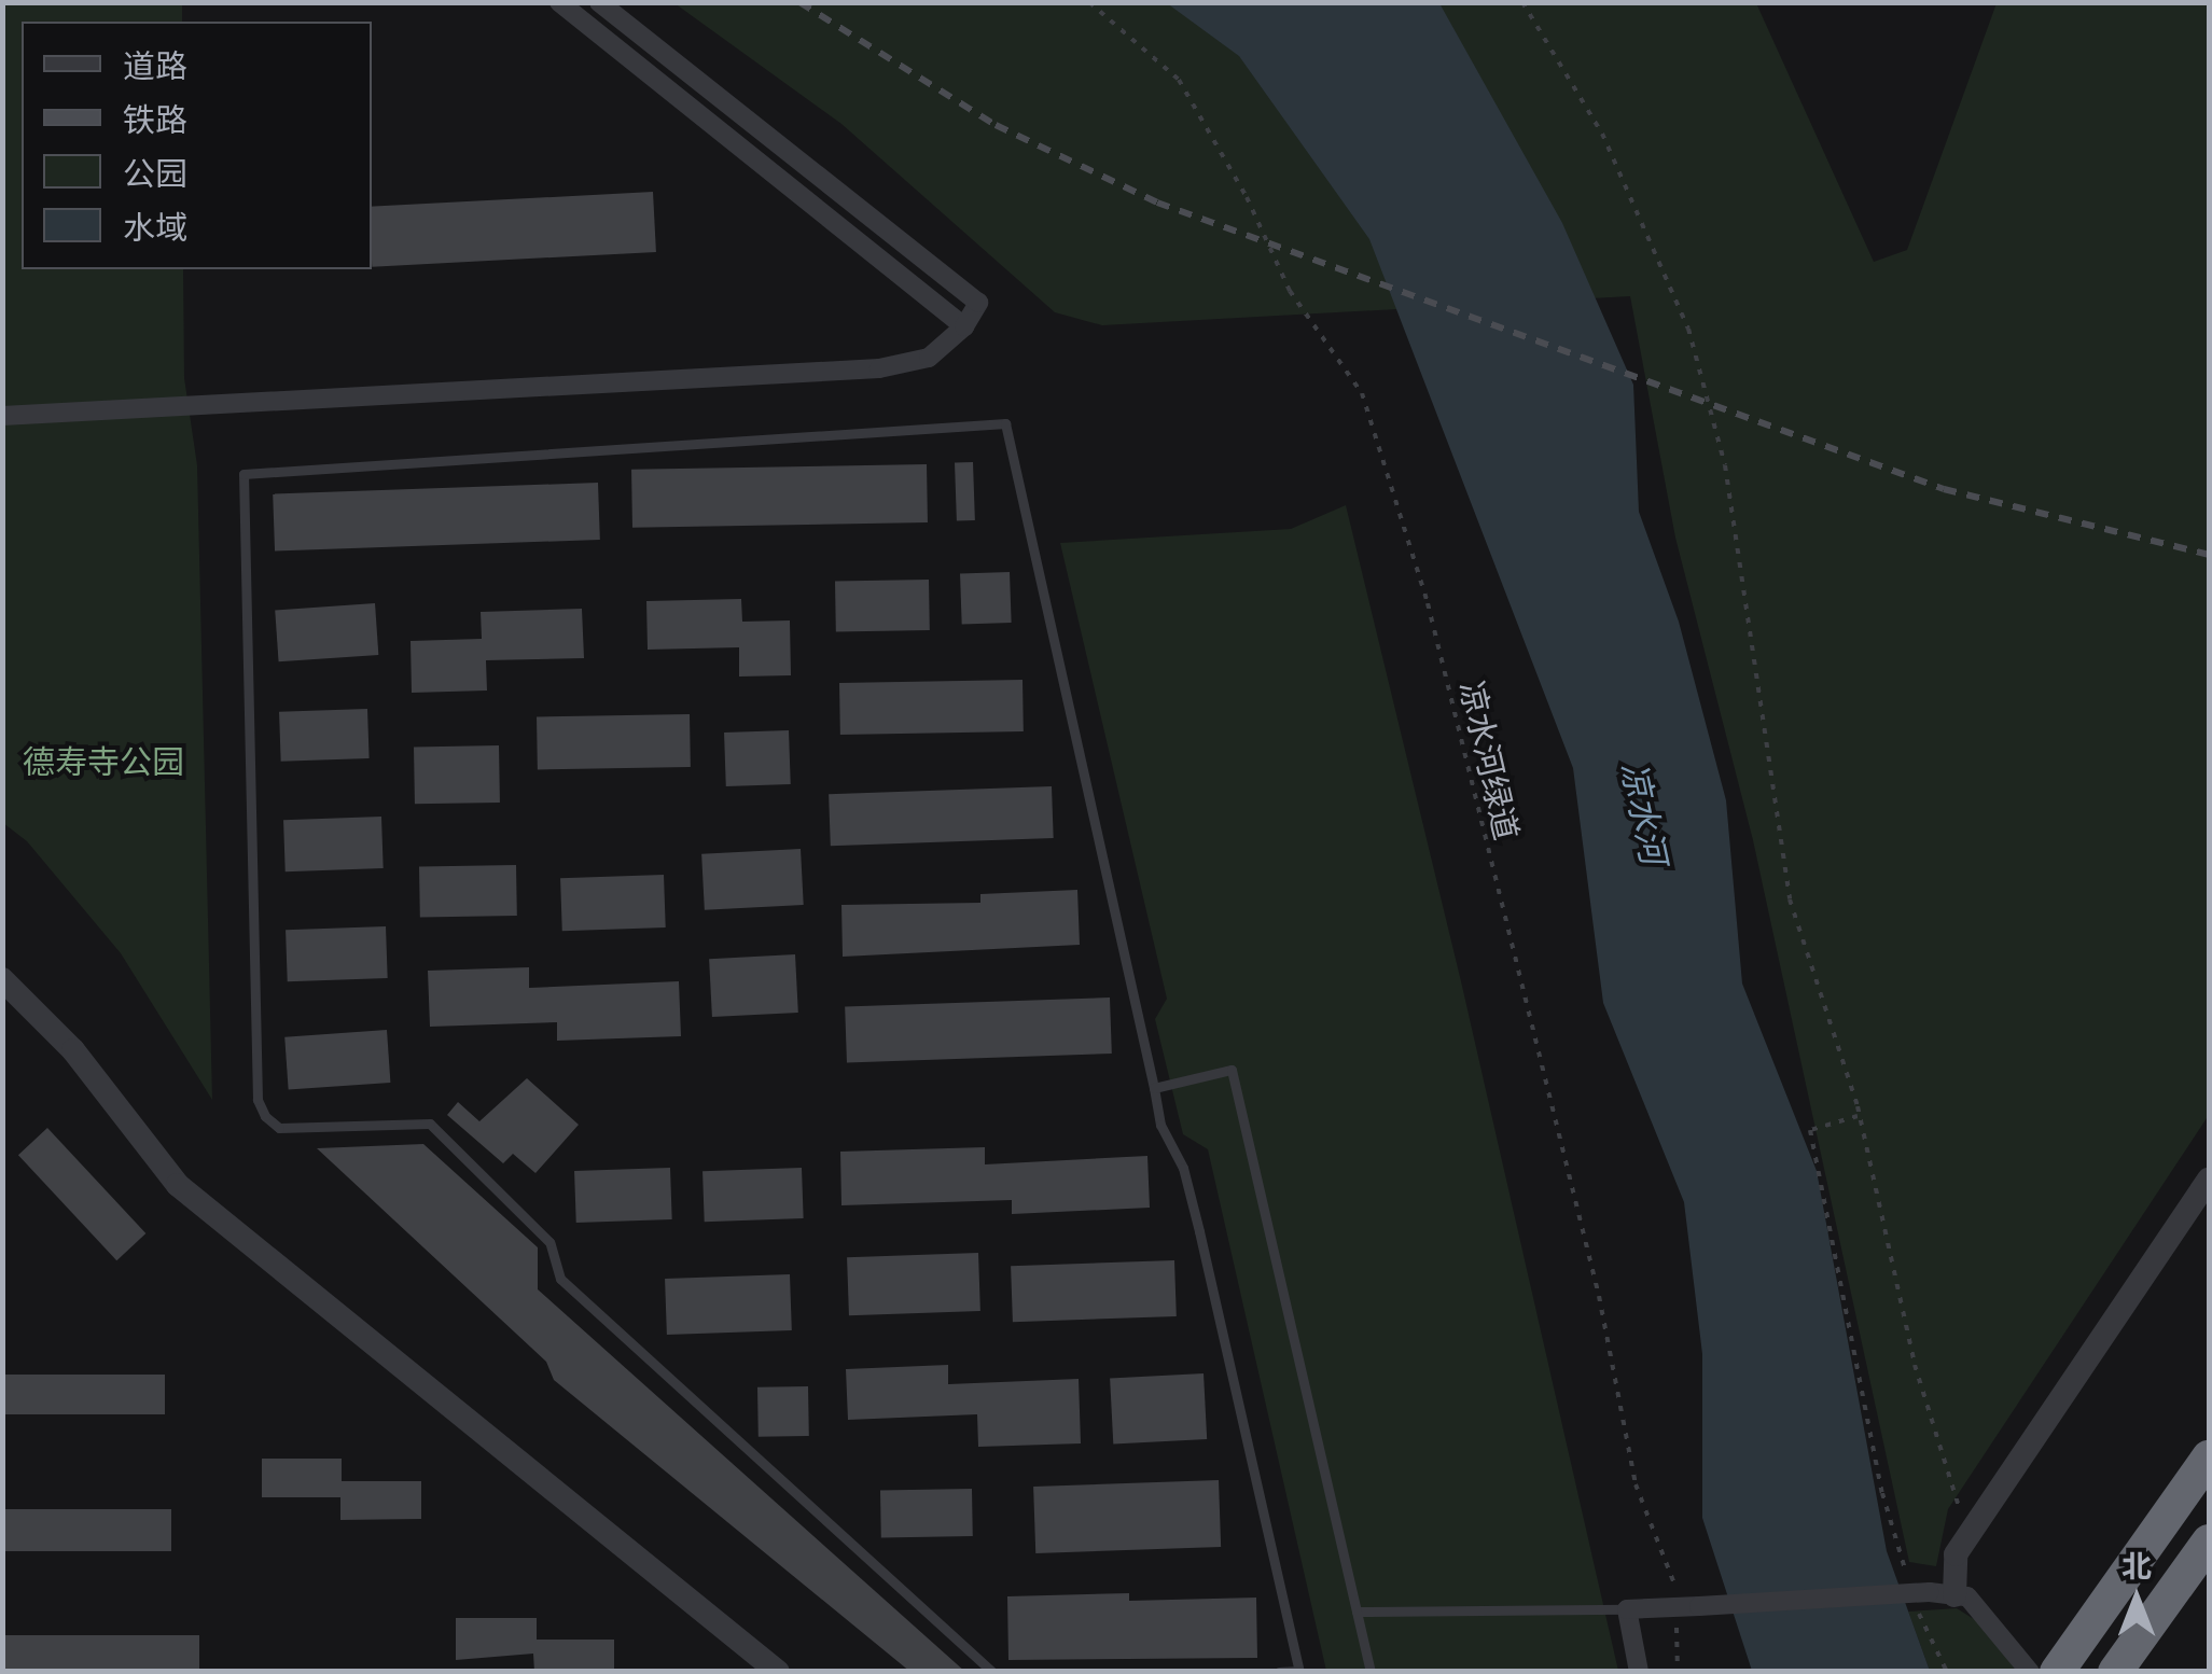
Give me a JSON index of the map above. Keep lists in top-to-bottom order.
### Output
{
  "streets": {
    "path": ["凉水河绿道"]
  },
  "water": ["凉水河"],
  "parks": ["德寿寺公园"],
  "legend": [
    "道路",
    "铁路",
    "公园",
    "水域"
  ],
  "north": "top"
}
